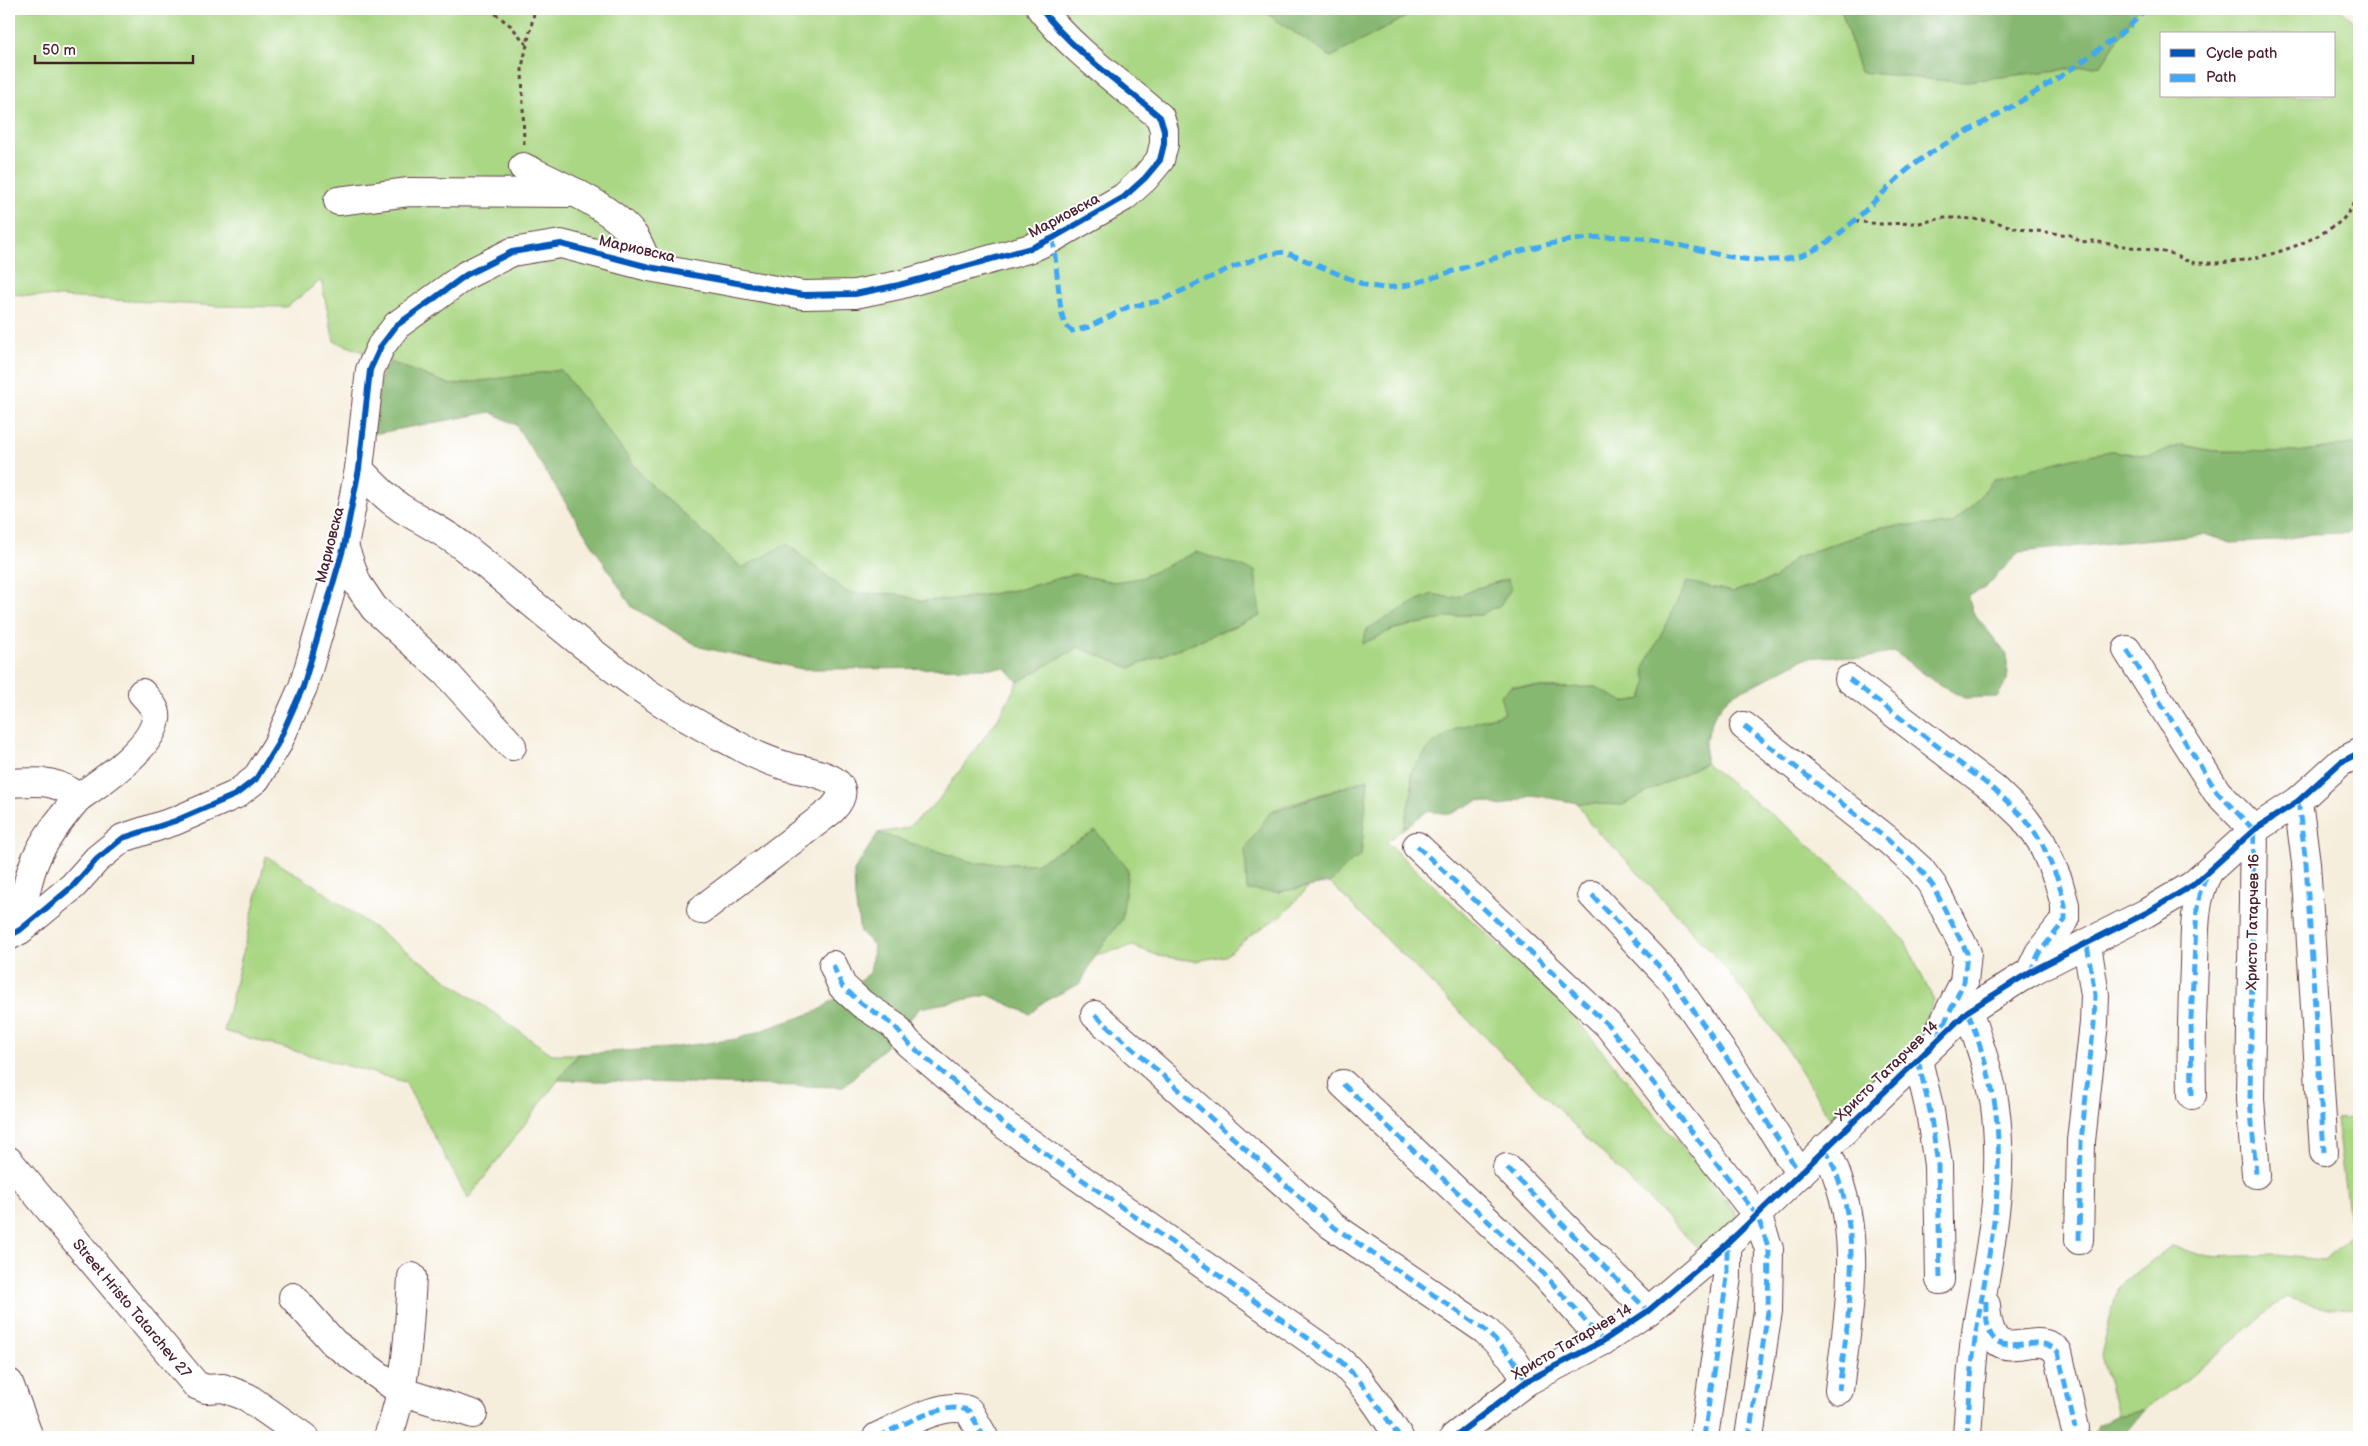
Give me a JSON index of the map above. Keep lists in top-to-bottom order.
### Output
{
  "streets": {
    "street": [
      "Мариовска",
      "Христо Татарчев 16",
      "Христо Татарчев 14",
      "Street Hristo Tatarchev 27"
    ]
  },
  "crossings": [
    ["Христо Татарчев 16", "Христо Татарчев 14"]
  ],
  "legend": ["Cycle path", "Path"],
  "scale_bar": "50 m"
}
